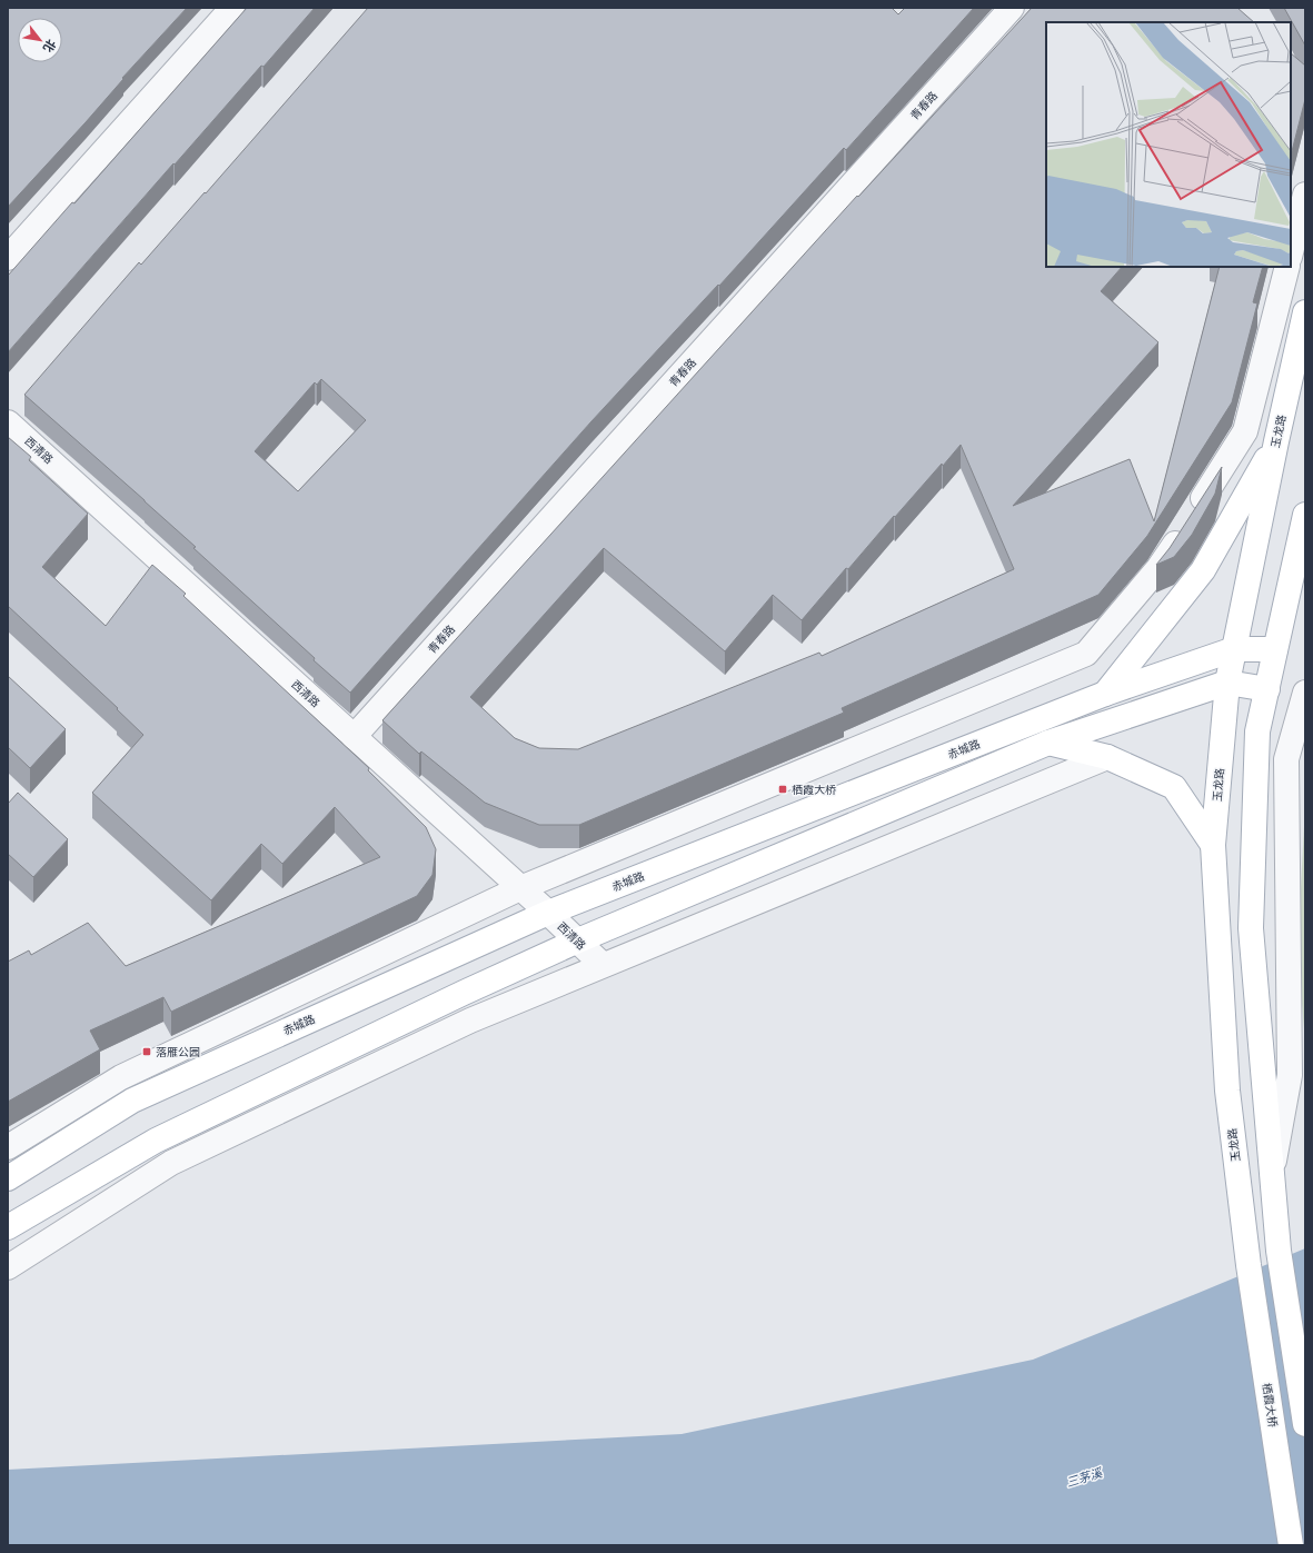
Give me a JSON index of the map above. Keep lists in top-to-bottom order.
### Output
{
  "streets": {
    "main road": ["玉龙路", "赤城路", "栖霞大桥"],
    "lane": ["青春路", "西清路"]
  },
  "crossings": [
    ["青春路", "西清路"],
    ["玉龙路", "赤城路"],
    ["玉龙路", "栖霞大桥"],
    ["西清路", "赤城路"]
  ],
  "water": ["三茅溪"],
  "places": {
    "transit": ["栖霞大桥", "落雁公园"]
  },
  "north": "bottom right"
}
